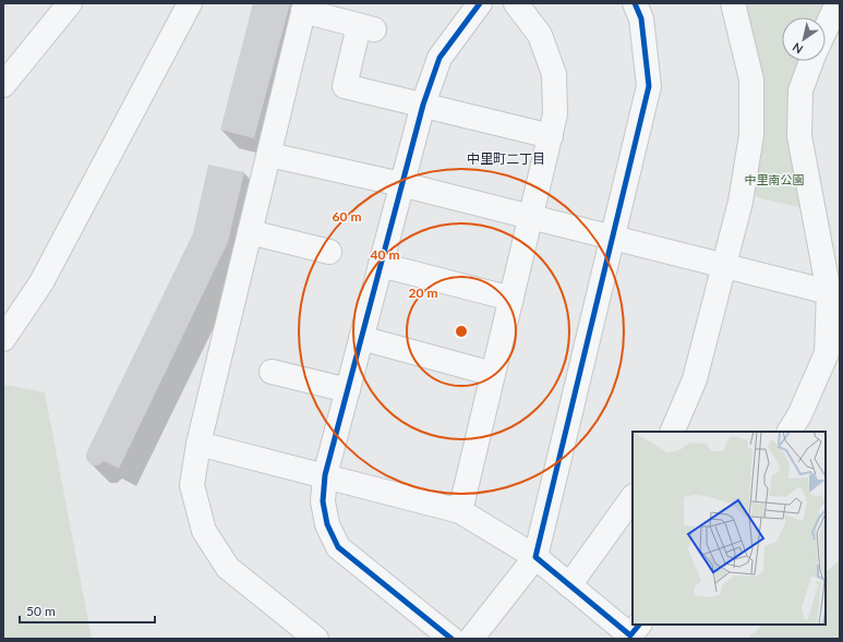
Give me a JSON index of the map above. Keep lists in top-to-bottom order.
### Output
{
  "districts": ["中里町二丁目"],
  "parks": ["中里南公園"],
  "scale_bar": "50 m",
  "north": "bottom left",
  "rings": ["60 m", "40 m", "20 m"]
}
